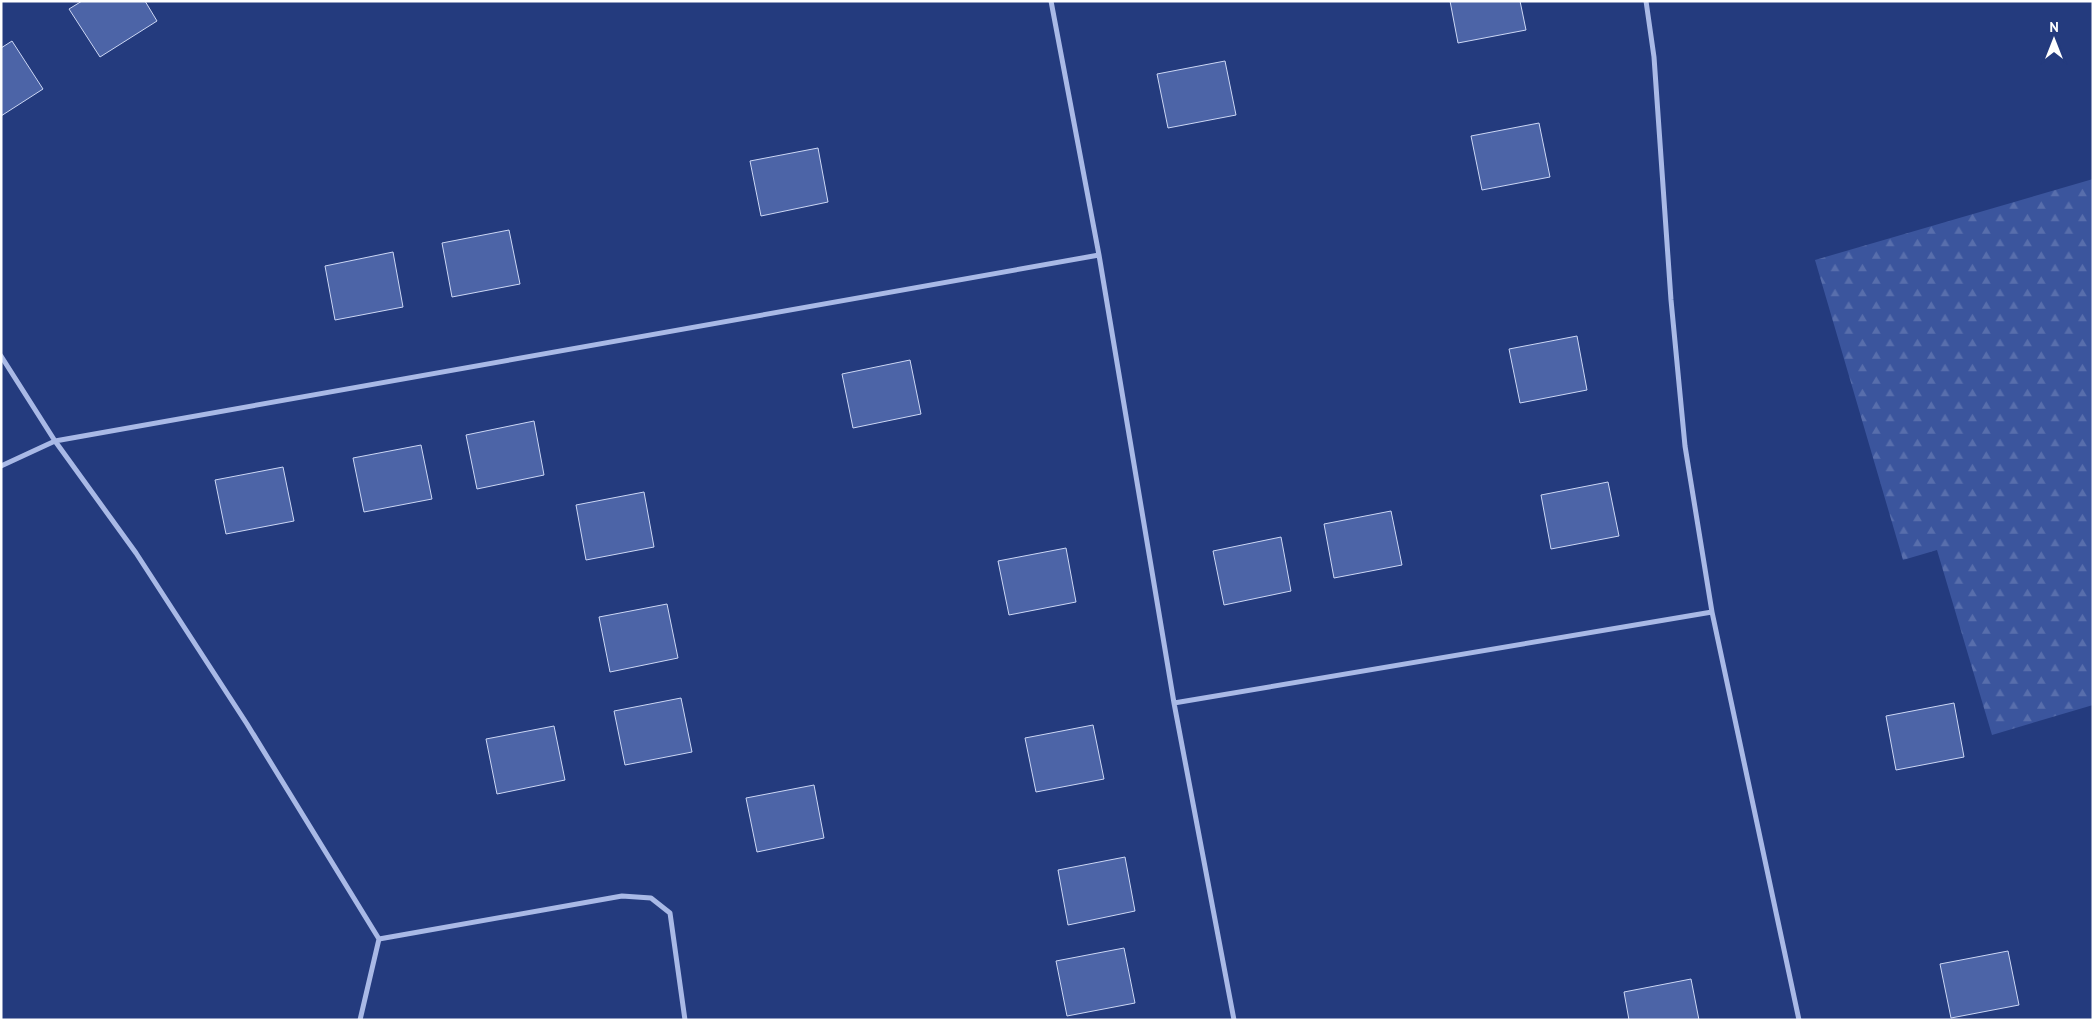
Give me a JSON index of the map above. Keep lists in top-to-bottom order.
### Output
{
  "north": "top"
}
